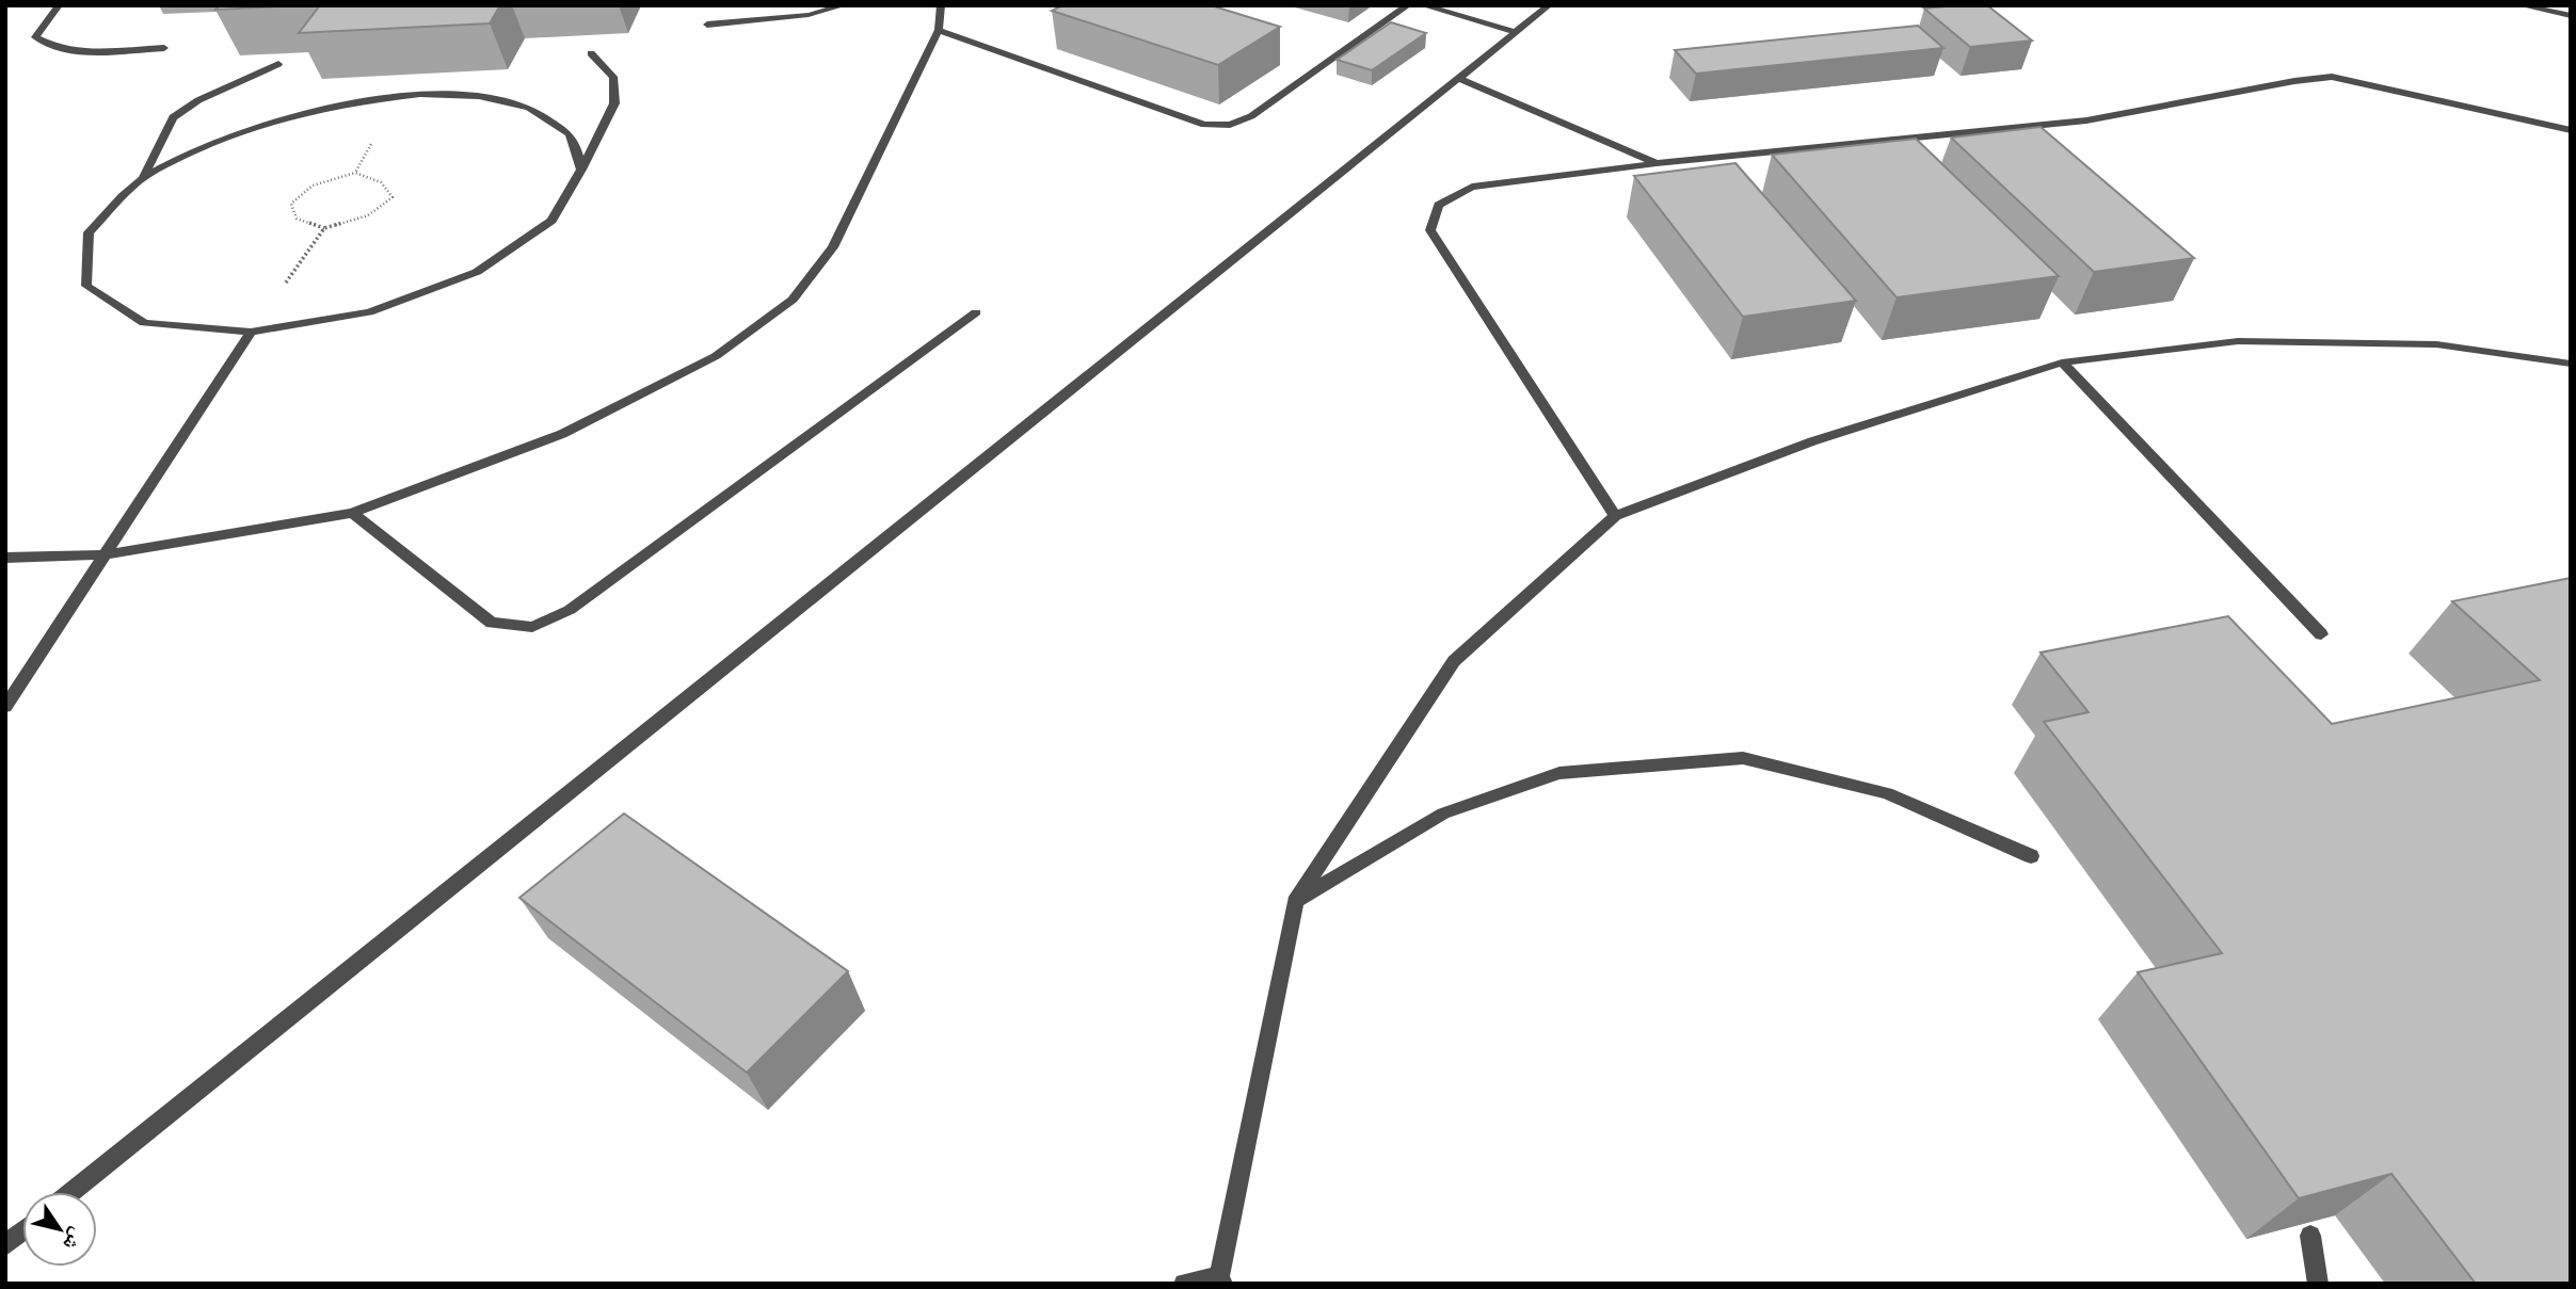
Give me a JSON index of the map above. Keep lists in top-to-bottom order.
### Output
{
  "north": "bottom right"
}
